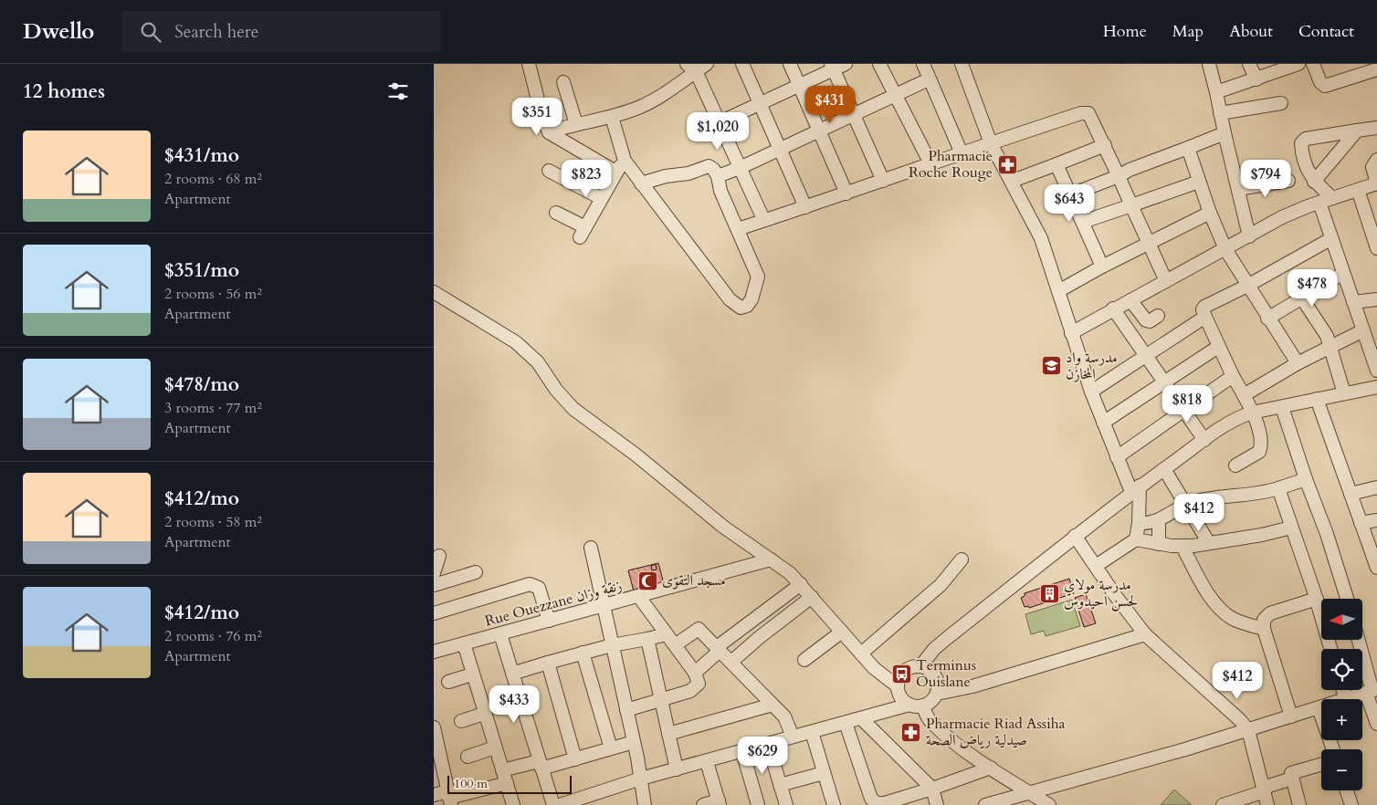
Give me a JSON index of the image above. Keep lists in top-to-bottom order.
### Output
{
  "streets": {
    "street": ["Rue Ouezzane زنقة وزان"]
  },
  "places": {
    "pharmacy": ["Pharmacie Roche Rouge", "Pharmacie Riad Assiha صيدلية رياض الصحة"],
    "school or university": ["مدرسة واد المخازن"],
    "mosque": ["مسجد التقوى"],
    "building": ["مدرسة مولاي لحسن احيدوس"],
    "bus stop": ["Terminus Ouislane"]
  },
  "scale_bar": "100 m",
  "north": "left",
  "page": {
    "header": "Dwello",
    "search": "Search here",
    "nav": [
      "Home",
      "Map",
      "About",
      "Contact"
    ],
    "heading": "12 homes",
    "price": [
      "$431",
      "$351",
      "$1,020",
      "$823",
      "$794",
      "$643",
      "$478",
      "$818",
      "$412",
      "$412",
      "$433",
      "$629"
    ],
    "list": [
      {
        "name": "$431/mo",
        "note": "2 rooms · 68 m² · Apartment"
      },
      {
        "name": "$351/mo",
        "note": "2 rooms · 56 m² · Apartment"
      },
      {
        "name": "$478/mo",
        "note": "3 rooms · 77 m² · Apartment"
      },
      {
        "name": "$412/mo",
        "note": "2 rooms · 58 m² · Apartment"
      },
      {
        "name": "$412/mo",
        "note": "2 rooms · 76 m² · Apartment"
      }
    ],
    "map_buttons": ["+", "−"],
    "scale": "100 m"
  }
}
